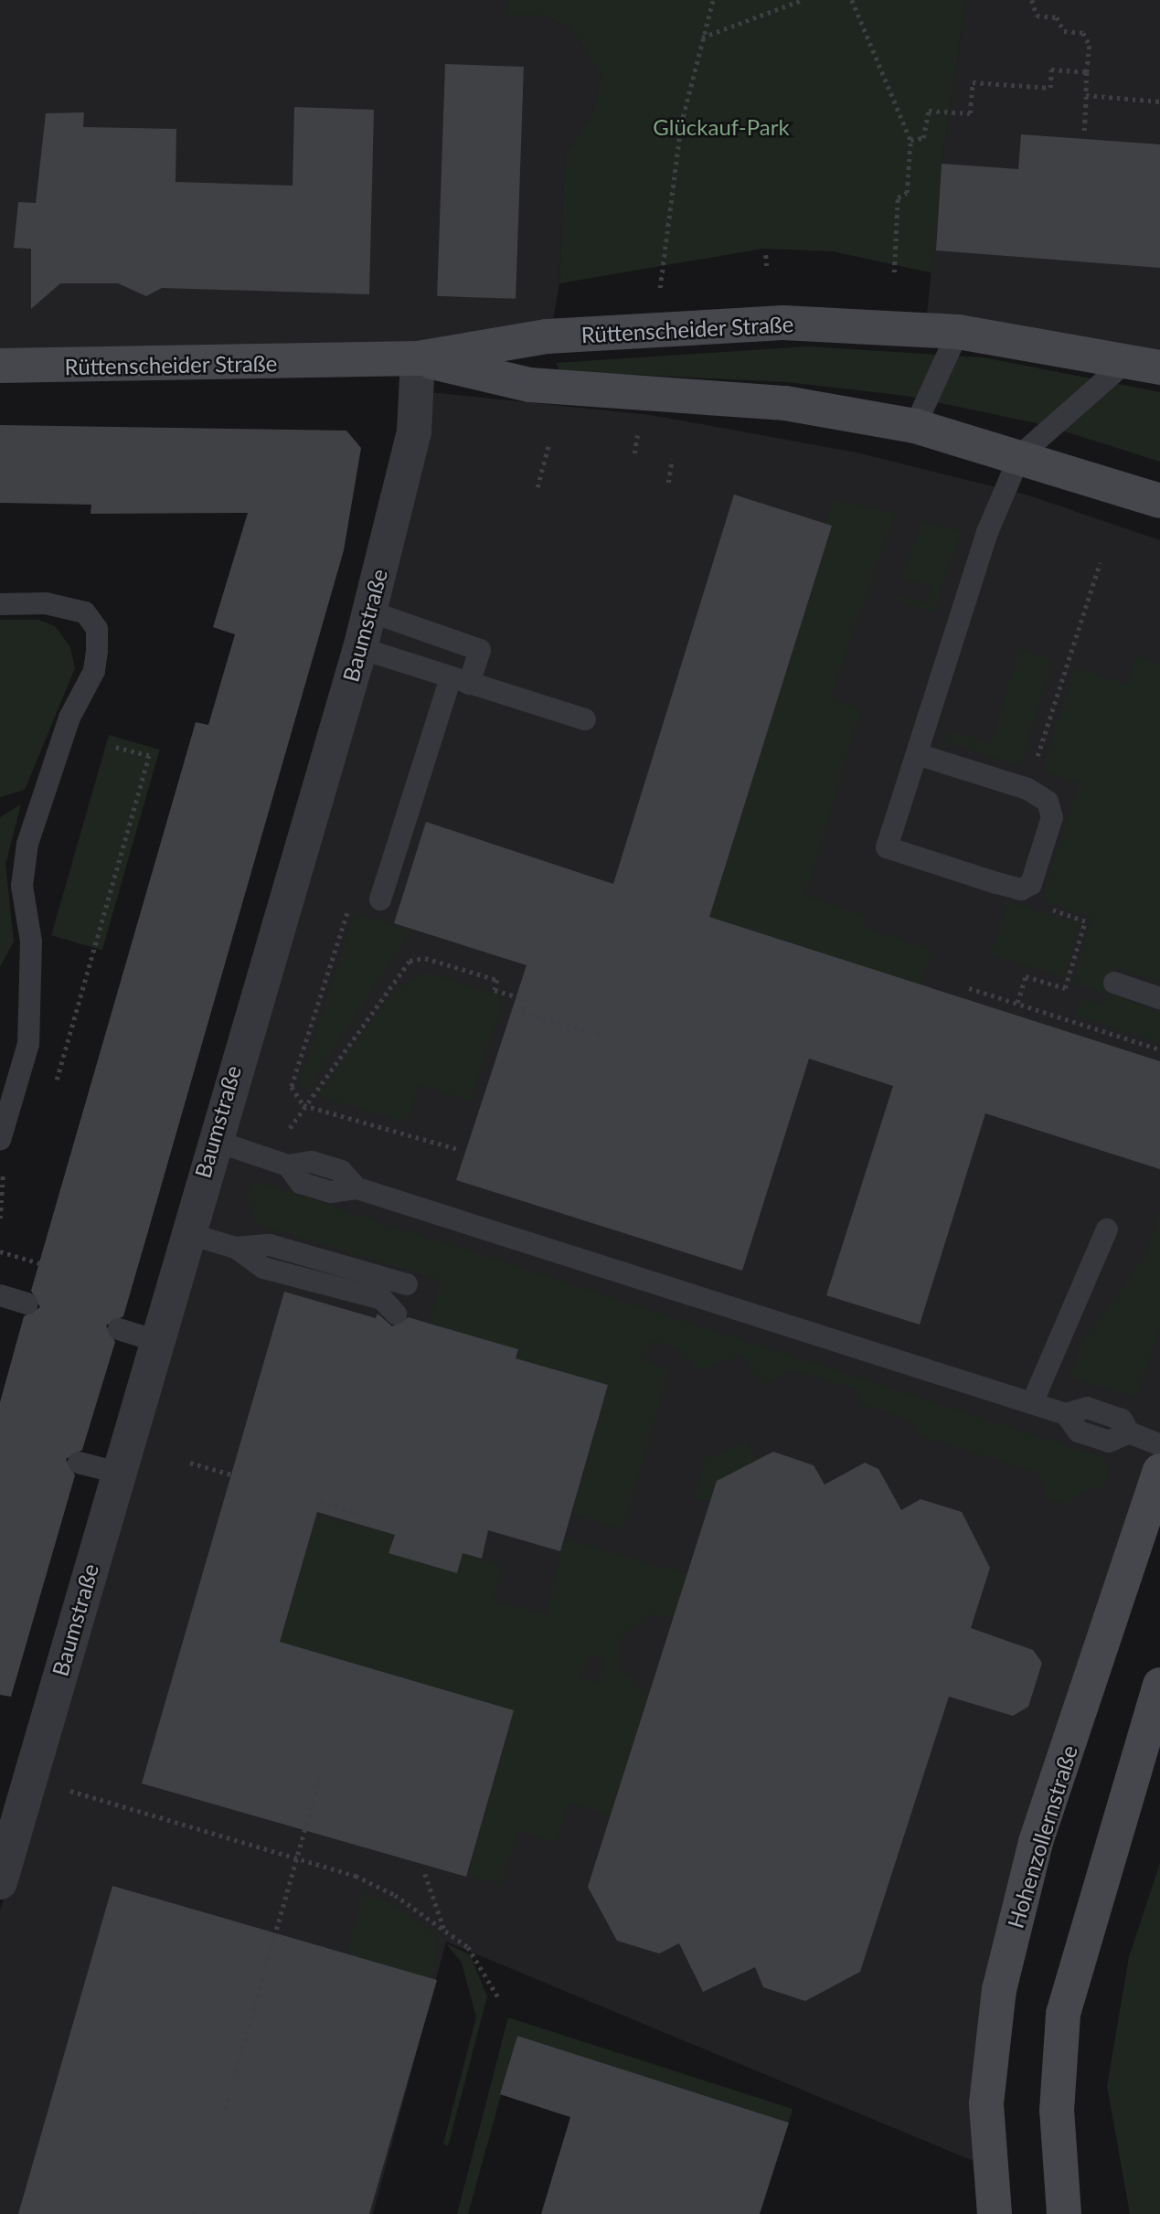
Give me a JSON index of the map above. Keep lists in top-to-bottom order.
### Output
{
  "streets": {
    "street": ["Rüttenscheider Straße", "Baumstraße", "Hohenzollernstraße"]
  },
  "crossings": [
    ["Rüttenscheider Straße", "Baumstraße"]
  ],
  "parks": ["Glückauf-Park"]
}
